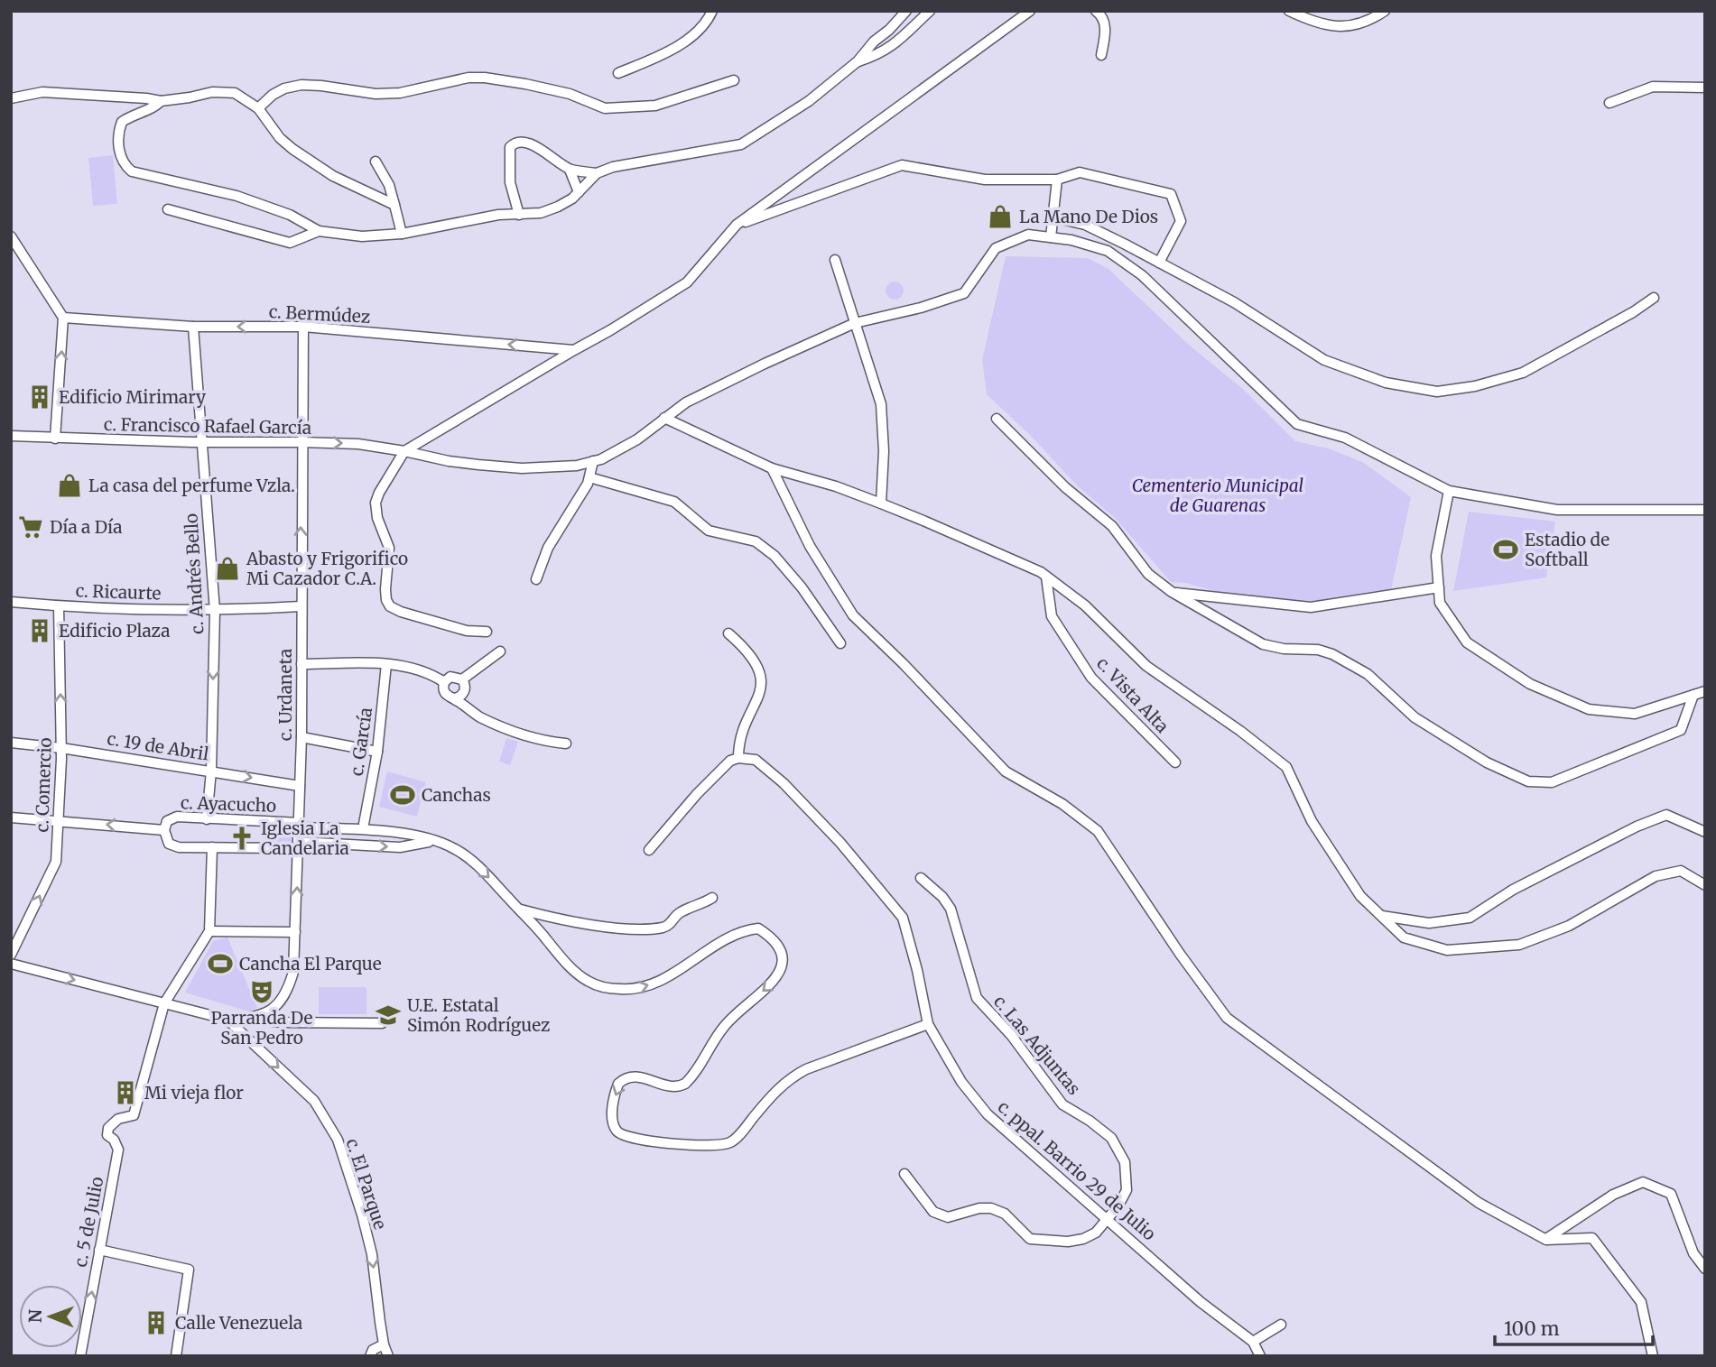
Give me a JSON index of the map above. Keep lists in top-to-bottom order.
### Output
{
  "streets": {
    "street": [
      "c. Bermúdez",
      "c. Francisco Rafael García",
      "c. Andrés Bello",
      "c. Ricaurte",
      "c. Urdaneta",
      "c. Vista Alta",
      "c. García",
      "c. 19 de Abril",
      "c. Comercio",
      "c. Ayacucho",
      "c. Las Adjuntas",
      "c. ppal. Barrio 29 de Julio",
      "c. El Parque",
      "c. 5 de Julio"
    ]
  },
  "crossings": [
    ["c. Bermúdez", "c. Andrés Bello"],
    ["c. Bermúdez", "c. Urdaneta"],
    ["c. Francisco Rafael García", "c. Andrés Bello"],
    ["c. Francisco Rafael García", "c. Urdaneta"],
    ["c. Andrés Bello", "c. Ricaurte"],
    ["c. Andrés Bello", "c. 19 de Abril"],
    ["c. Andrés Bello", "c. Ayacucho"],
    ["c. Ricaurte", "c. Urdaneta"],
    ["c. Ricaurte", "c. Comercio"],
    ["c. Urdaneta", "c. 19 de Abril"],
    ["c. Urdaneta", "c. Ayacucho"],
    ["c. Urdaneta", "c. El Parque"],
    ["c. 19 de Abril", "c. Comercio"],
    ["c. Comercio", "c. Ayacucho"],
    ["c. Las Adjuntas", "c. ppal. Barrio 29 de Julio"],
    ["c. El Parque", "c. 5 de Julio"]
  ],
  "one_way": ["c. Bermúdez", "c. Comercio", "c. El Parque"],
  "parks": ["Cementerio Municipal de Guarenas"],
  "places": {
    "shop": ["La Mano De Dios", "La casa del perfume Vzla.", "Abasto y Frigorifico Mi Cazador C.A."],
    "building": [
      "Edificio Mirimary",
      "Edificio Plaza",
      "Mi vieja flor",
      "Calle Venezuela"
    ],
    "supermarket": ["Día a Día"],
    "sports": ["Estadio de Softball", "Canchas", "Cancha El Parque"],
    "church": ["Iglesia La Candelaria"],
    "theatre": ["Parranda De San Pedro"],
    "school or university": ["U.E. Estatal Simón Rodríguez"]
  },
  "scale_bar": "100 m",
  "north": "left"
}
